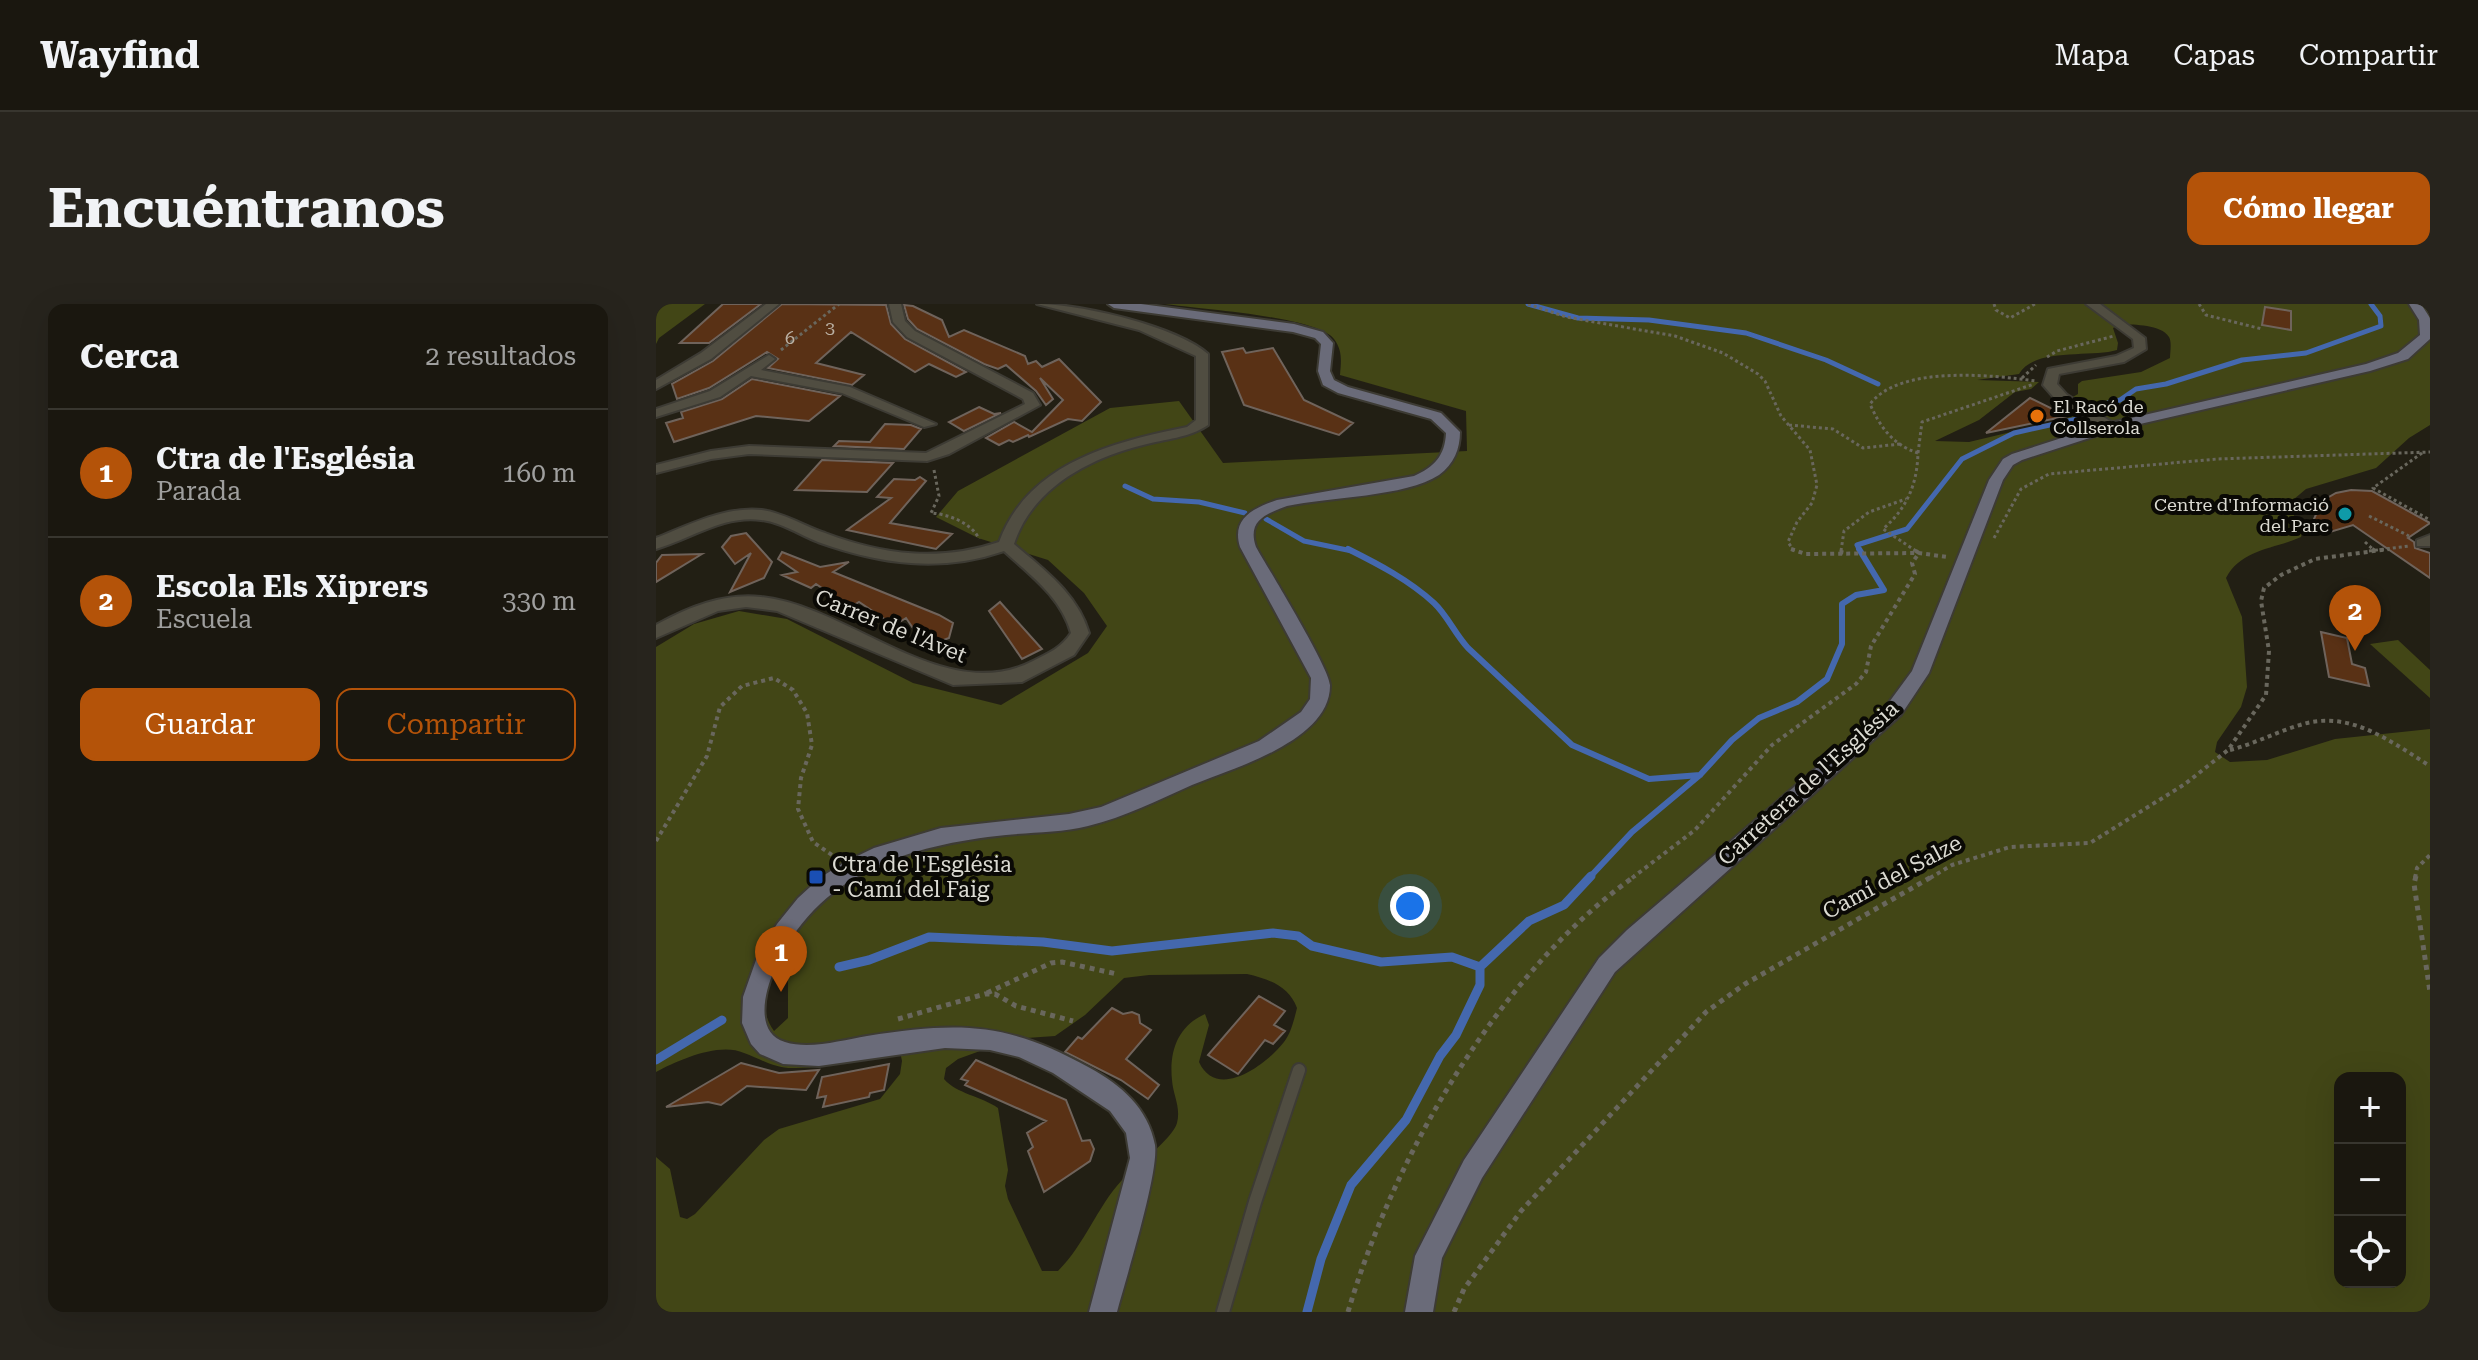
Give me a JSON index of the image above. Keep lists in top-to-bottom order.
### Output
{
  "streets": {
    "main road": ["Carretera de l'Església"],
    "street": ["Carrer de l'Avet"],
    "path": ["Camí del Salze"]
  },
  "places": {
    "other": ["El Racó de Collserola", "Centre d'Informació del Parc"],
    "transit": ["Ctra de l'Església - Camí del Faig"]
  },
  "house_numbers": ["3", "6"],
  "page": {
    "header": "Wayfind",
    "nav": ["Mapa", "Capas", "Compartir"],
    "buttons": [
      "Cómo llegar",
      ["Guardar", "Compartir"]
    ],
    "title": "Encuéntranos",
    "heading": ["Cerca", "2 resultados"],
    "list": [
      {
        "mark": "1",
        "name": "Ctra de l'Església",
        "note": "Parada",
        "value": "160 m"
      },
      {
        "mark": "2",
        "name": "Escola Els Xiprers",
        "note": "Escuela",
        "value": "330 m"
      }
    ],
    "pins": ["2", "1"],
    "map_buttons": ["+", "−"]
  }
}
